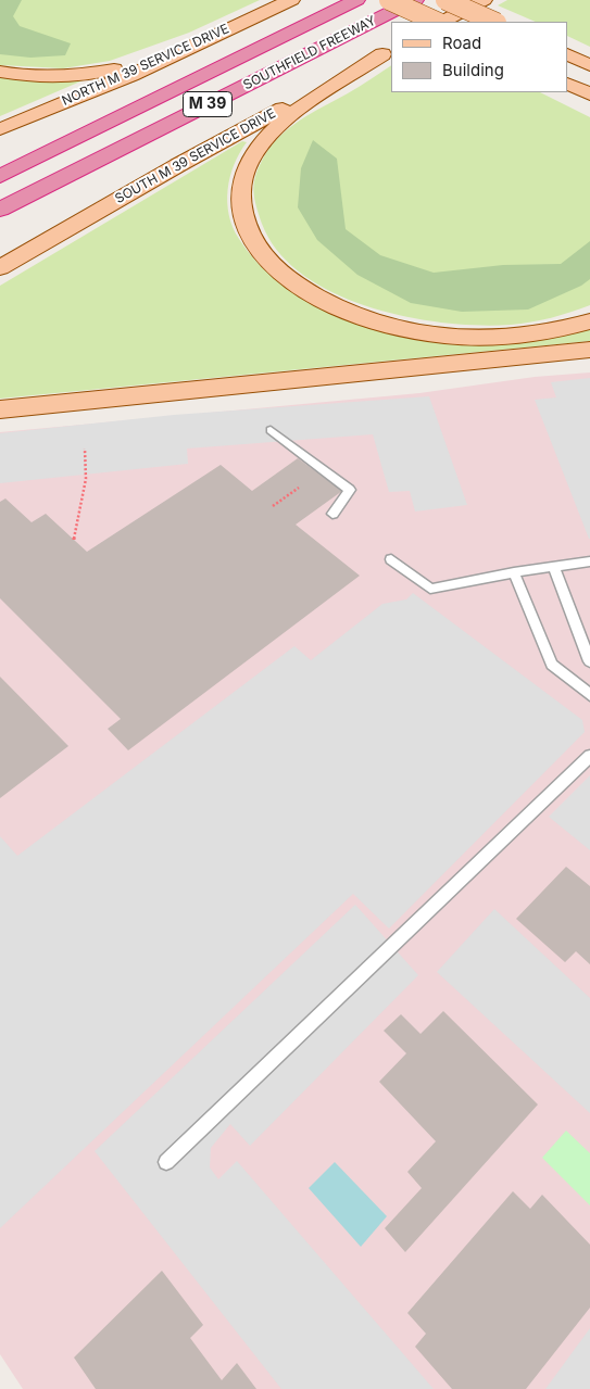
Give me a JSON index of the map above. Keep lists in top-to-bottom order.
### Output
{
  "streets": {
    "highway": ["SOUTHFIELD FREEWAY", "M 39"],
    "main road": ["NORTH M 39 SERVICE DRIVE", "SOUTH M 39 SERVICE DRIVE"]
  },
  "legend": ["Road", "Building"]
}
